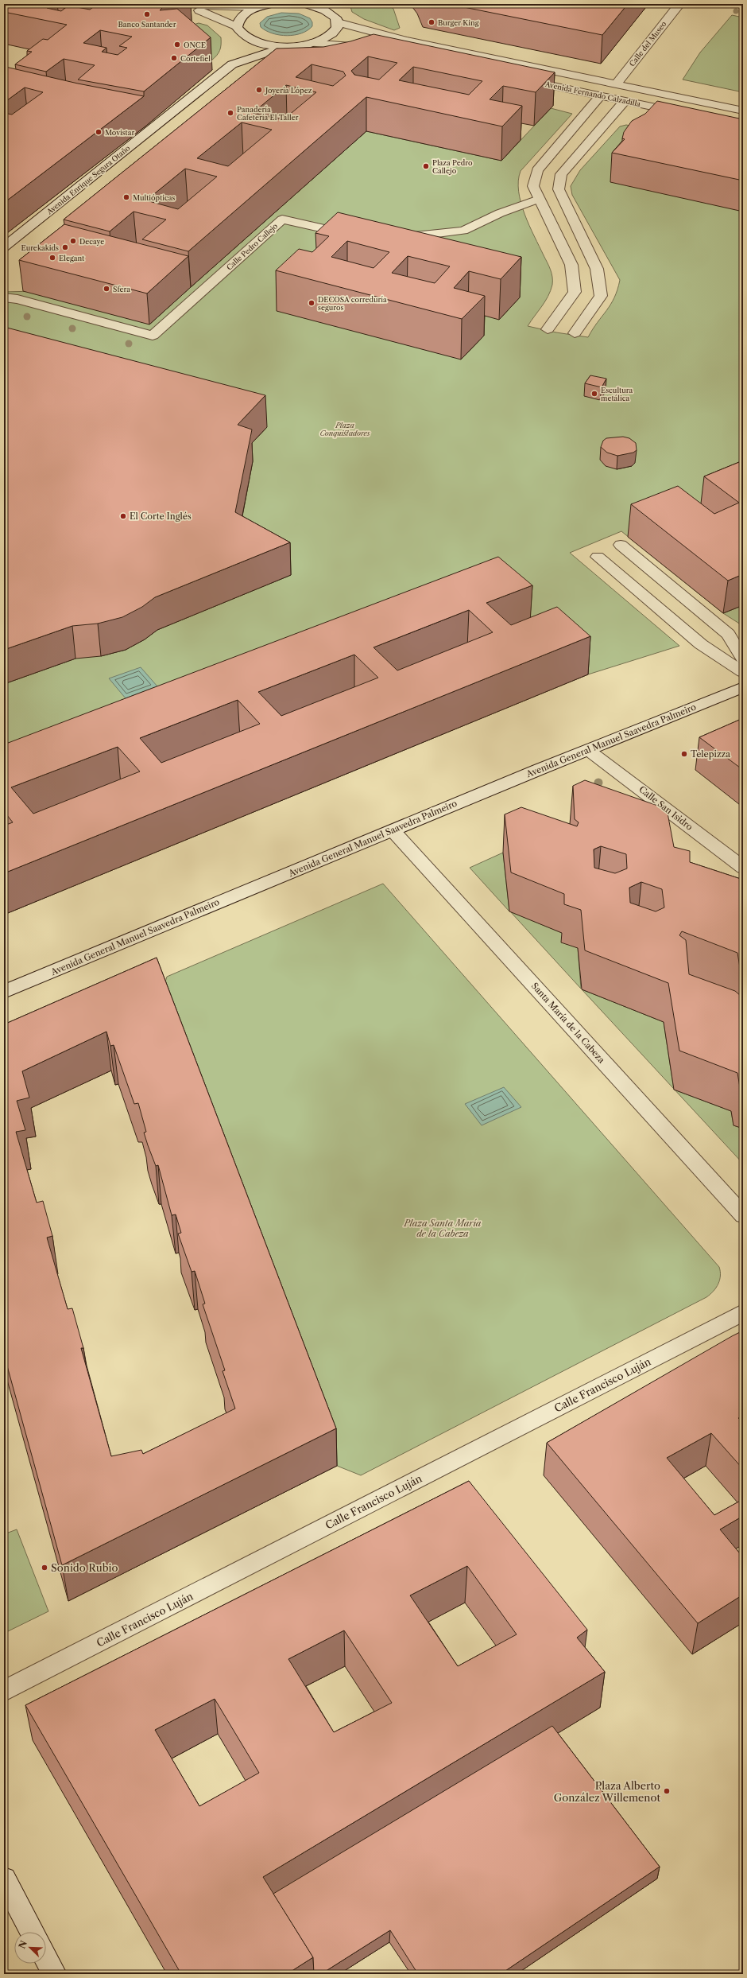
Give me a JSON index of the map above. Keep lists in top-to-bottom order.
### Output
{
  "streets": {
    "street": [
      "Calle del Museo",
      "Avenida Fernando Calzadilla",
      "Avenida Enrique Segura Otaño",
      "Calle Pedro Callejo",
      "Avenida General Manuel Saavedra Palmeiro",
      "Calle San Isidro",
      "Santa María de la Cabeza",
      "Calle Francisco Luján"
    ]
  },
  "crossings": [
    ["Calle del Museo", "Avenida Fernando Calzadilla"],
    ["Avenida General Manuel Saavedra Palmeiro", "Calle San Isidro"],
    ["Avenida General Manuel Saavedra Palmeiro", "Santa María de la Cabeza"]
  ],
  "parks": ["Plaza Conquistadores", "Plaza Santa María de la Cabeza"],
  "places": [
    "Banco Santander",
    "Burger King",
    "ONCE",
    "Cortefiel",
    "Joyería López",
    "Panadería Cafetería El Taller",
    "Movistar",
    "Plaza Pedro Callejo",
    "Multiópticas",
    "Decaye",
    "Eurekakids",
    "Elegant",
    "Sfera",
    "DECOSA correduría seguros",
    "Escultura metálica",
    "El Corte Inglés",
    "Telepizza",
    "Sonido Rubio",
    "Plaza Alberto González Willemenot"
  ],
  "north": "top left"
}
